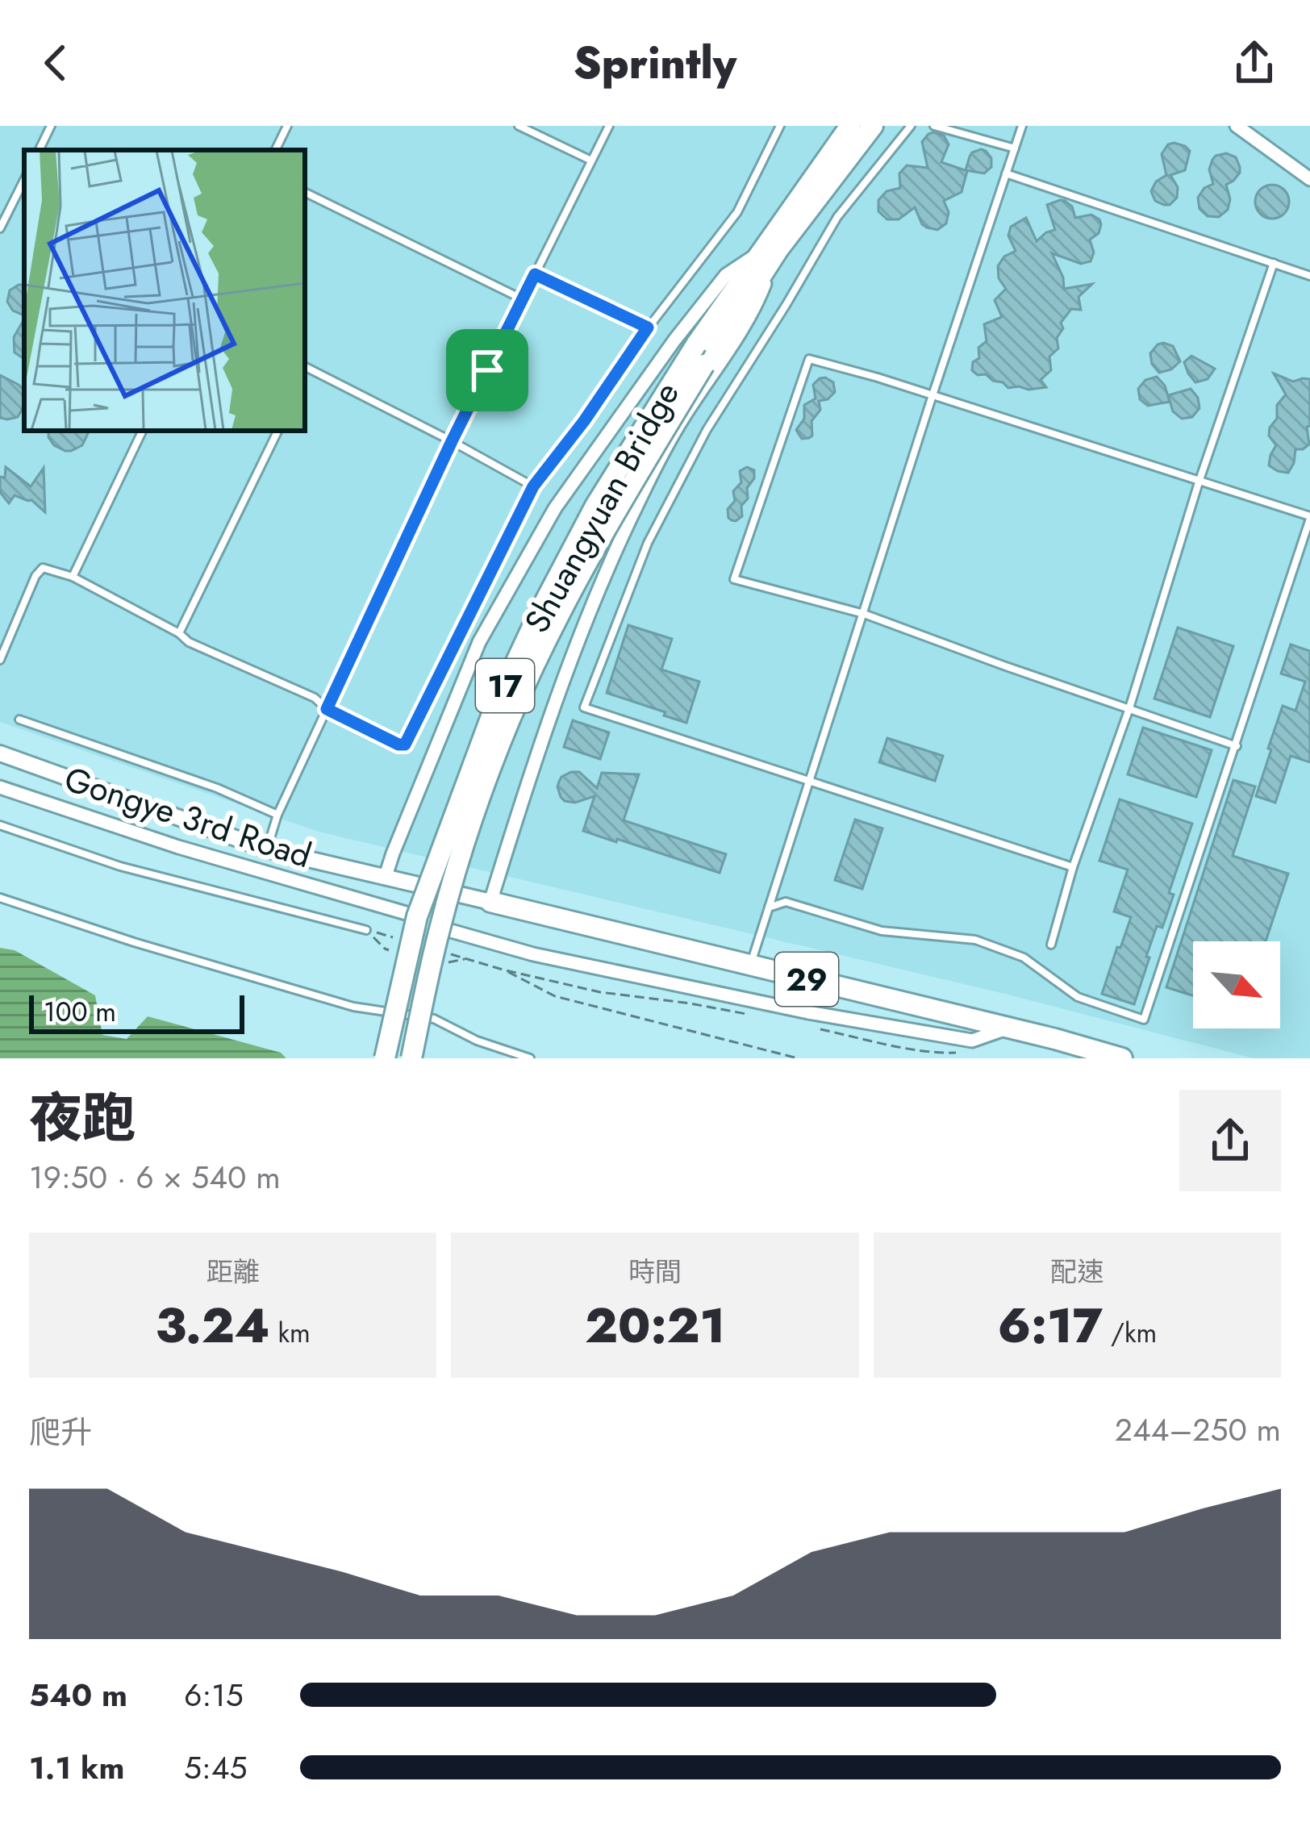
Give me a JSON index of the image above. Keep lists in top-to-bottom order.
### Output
{
  "streets": {
    "main road": ["Shuangyuan Bridge", "17", "29"],
    "street": ["Gongye 3rd Road"]
  },
  "crossings": [
    ["Shuangyuan Bridge", "17"],
    ["Gongye 3rd Road", "29"]
  ],
  "scale_bar": "100 m",
  "north": "bottom right",
  "page": {
    "header": "Sprintly",
    "scale": "100 m",
    "heading": ["夜跑", "19:50 · 6 × 540 m"],
    "stats": [
      ["距離", "3.24 km"],
      ["時間", "20:21"],
      ["配速", "6:17 /km"]
    ],
    "chart": ["爬升", "244–250 m"],
    "list": [
      {
        "name": "540 m",
        "note": "6:15"
      },
      {
        "name": "1.1 km",
        "note": "5:45"
      }
    ]
  }
}
